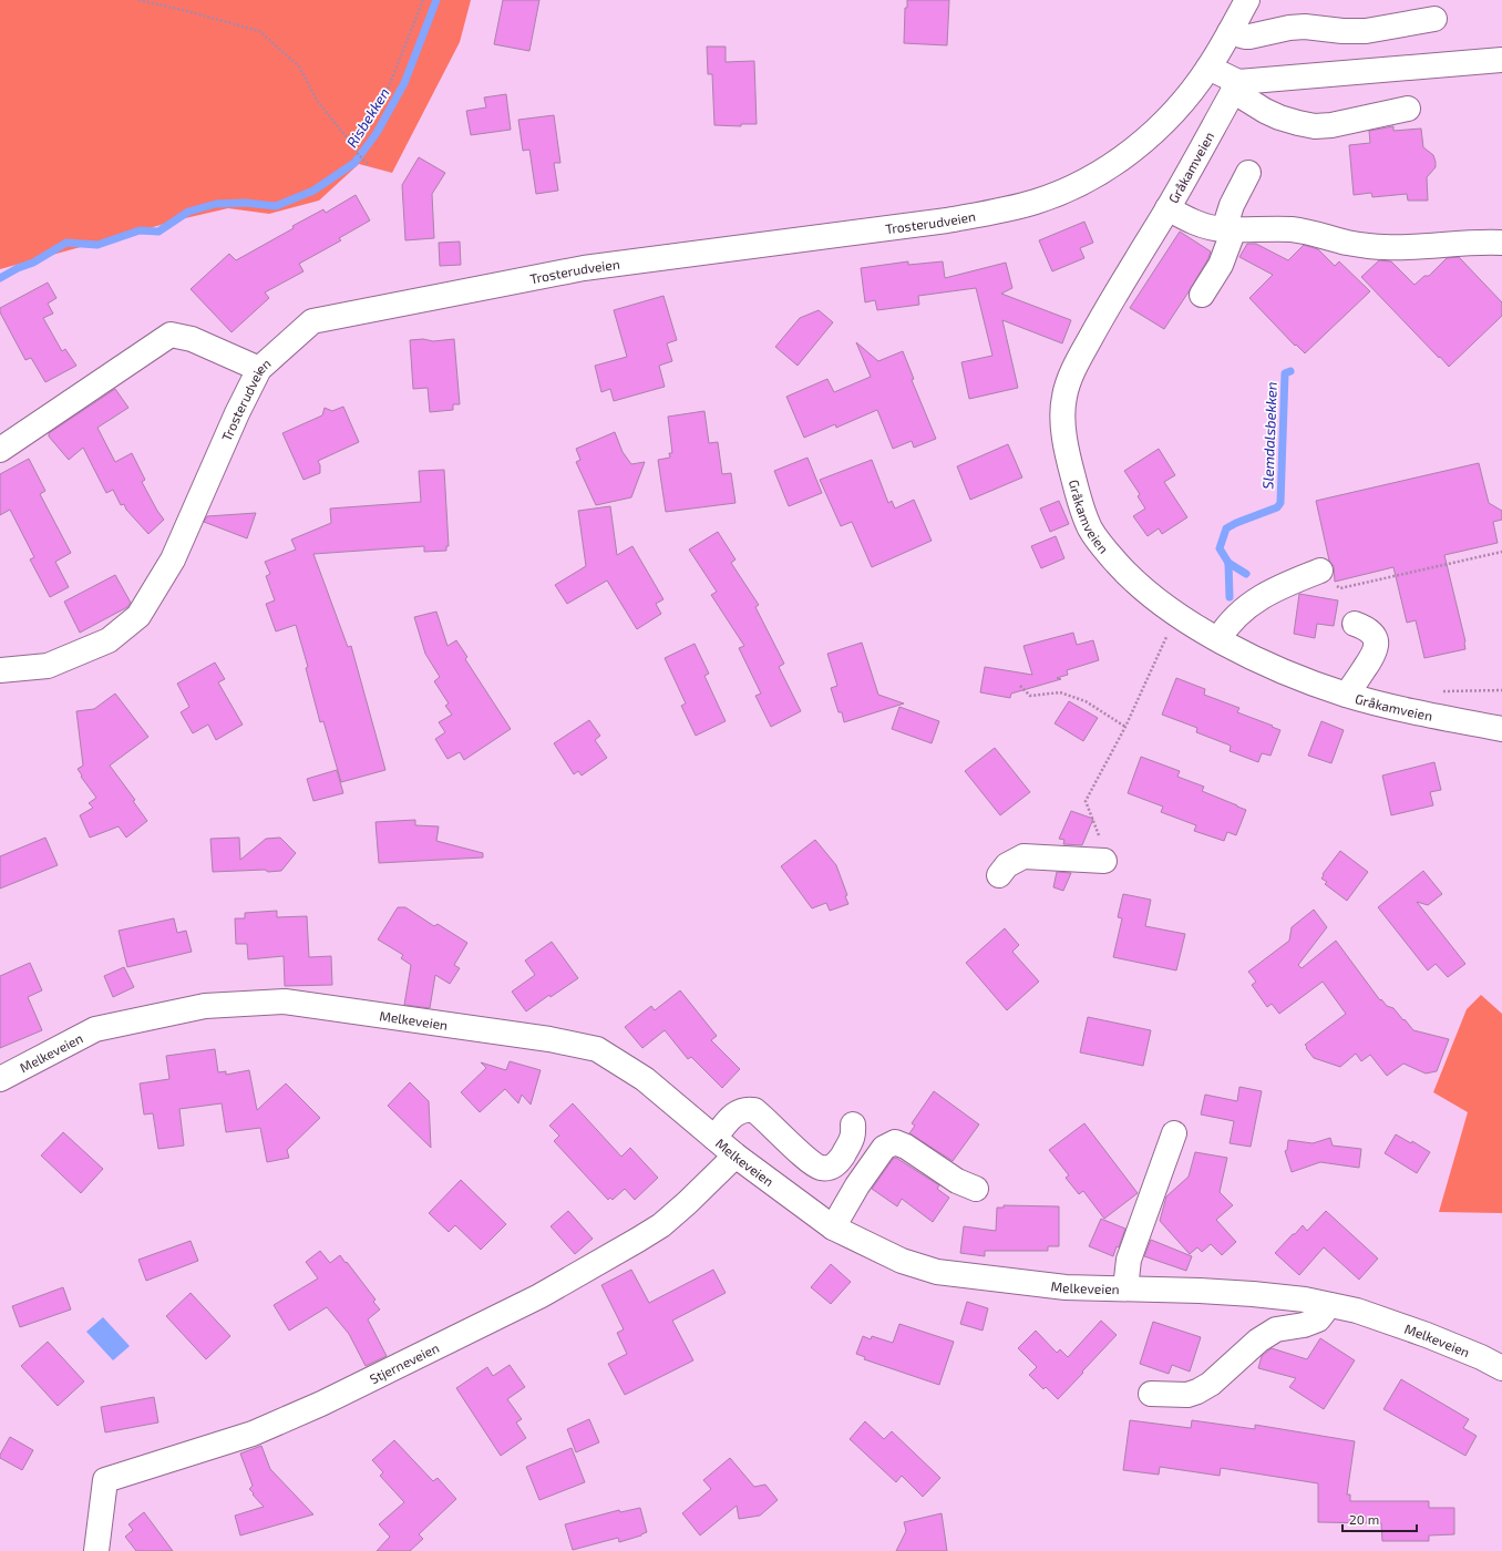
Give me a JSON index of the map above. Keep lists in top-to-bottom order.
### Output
{
  "streets": {
    "street": [
      "Gråkamveien",
      "Trosterudveien",
      "Melkeveien",
      "Stjerneveien"
    ]
  },
  "crossings": [
    ["Melkeveien", "Stjerneveien"]
  ],
  "water": ["Risbekken", "Slemdalsbekken"],
  "scale_bar": "20 m"
}
